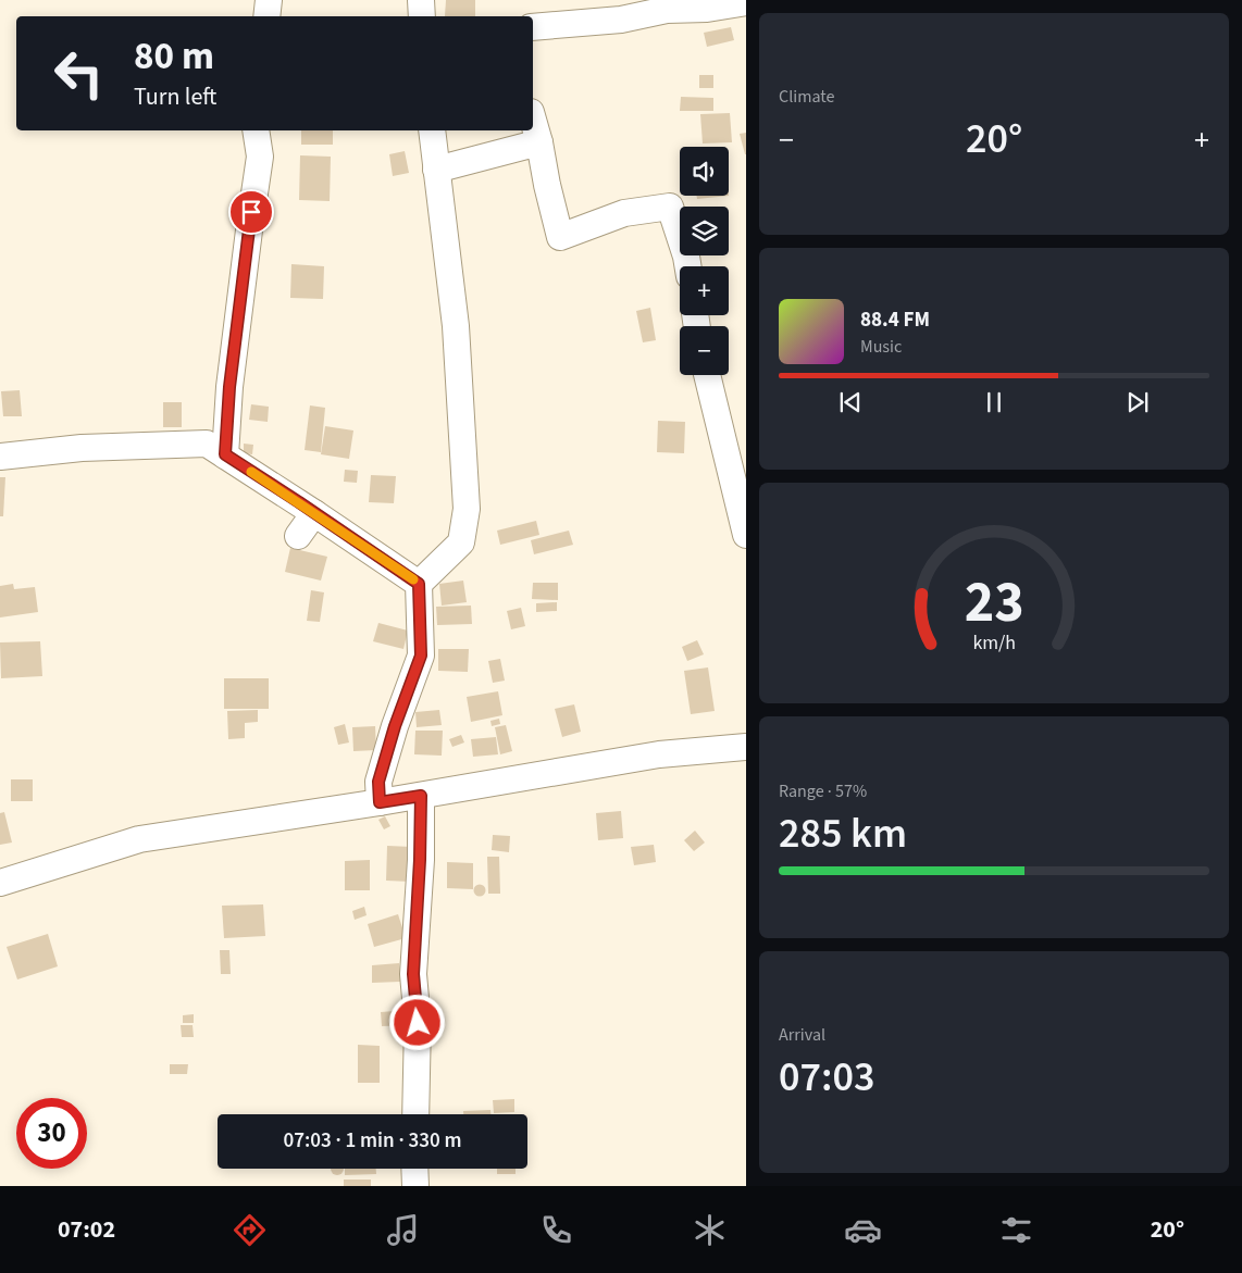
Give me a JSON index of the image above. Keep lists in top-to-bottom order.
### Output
{
  "page": {
    "tile": [
      "Climate",
      ["Range · 57%", "285 km"],
      ["Arrival", "07:03"]
    ],
    "turn": ["80 m", "Turn left"],
    "heat": ["−", "20°", "+"],
    "map_buttons": ["+", "−"],
    "song": ["88.4 FM", "Music"],
    "limit": "30",
    "trip": "07:03 · 1 min · 330 m",
    "tabs": ["07:02", "20°"],
    "gauge": ["23", "km/h"]
  }
}
